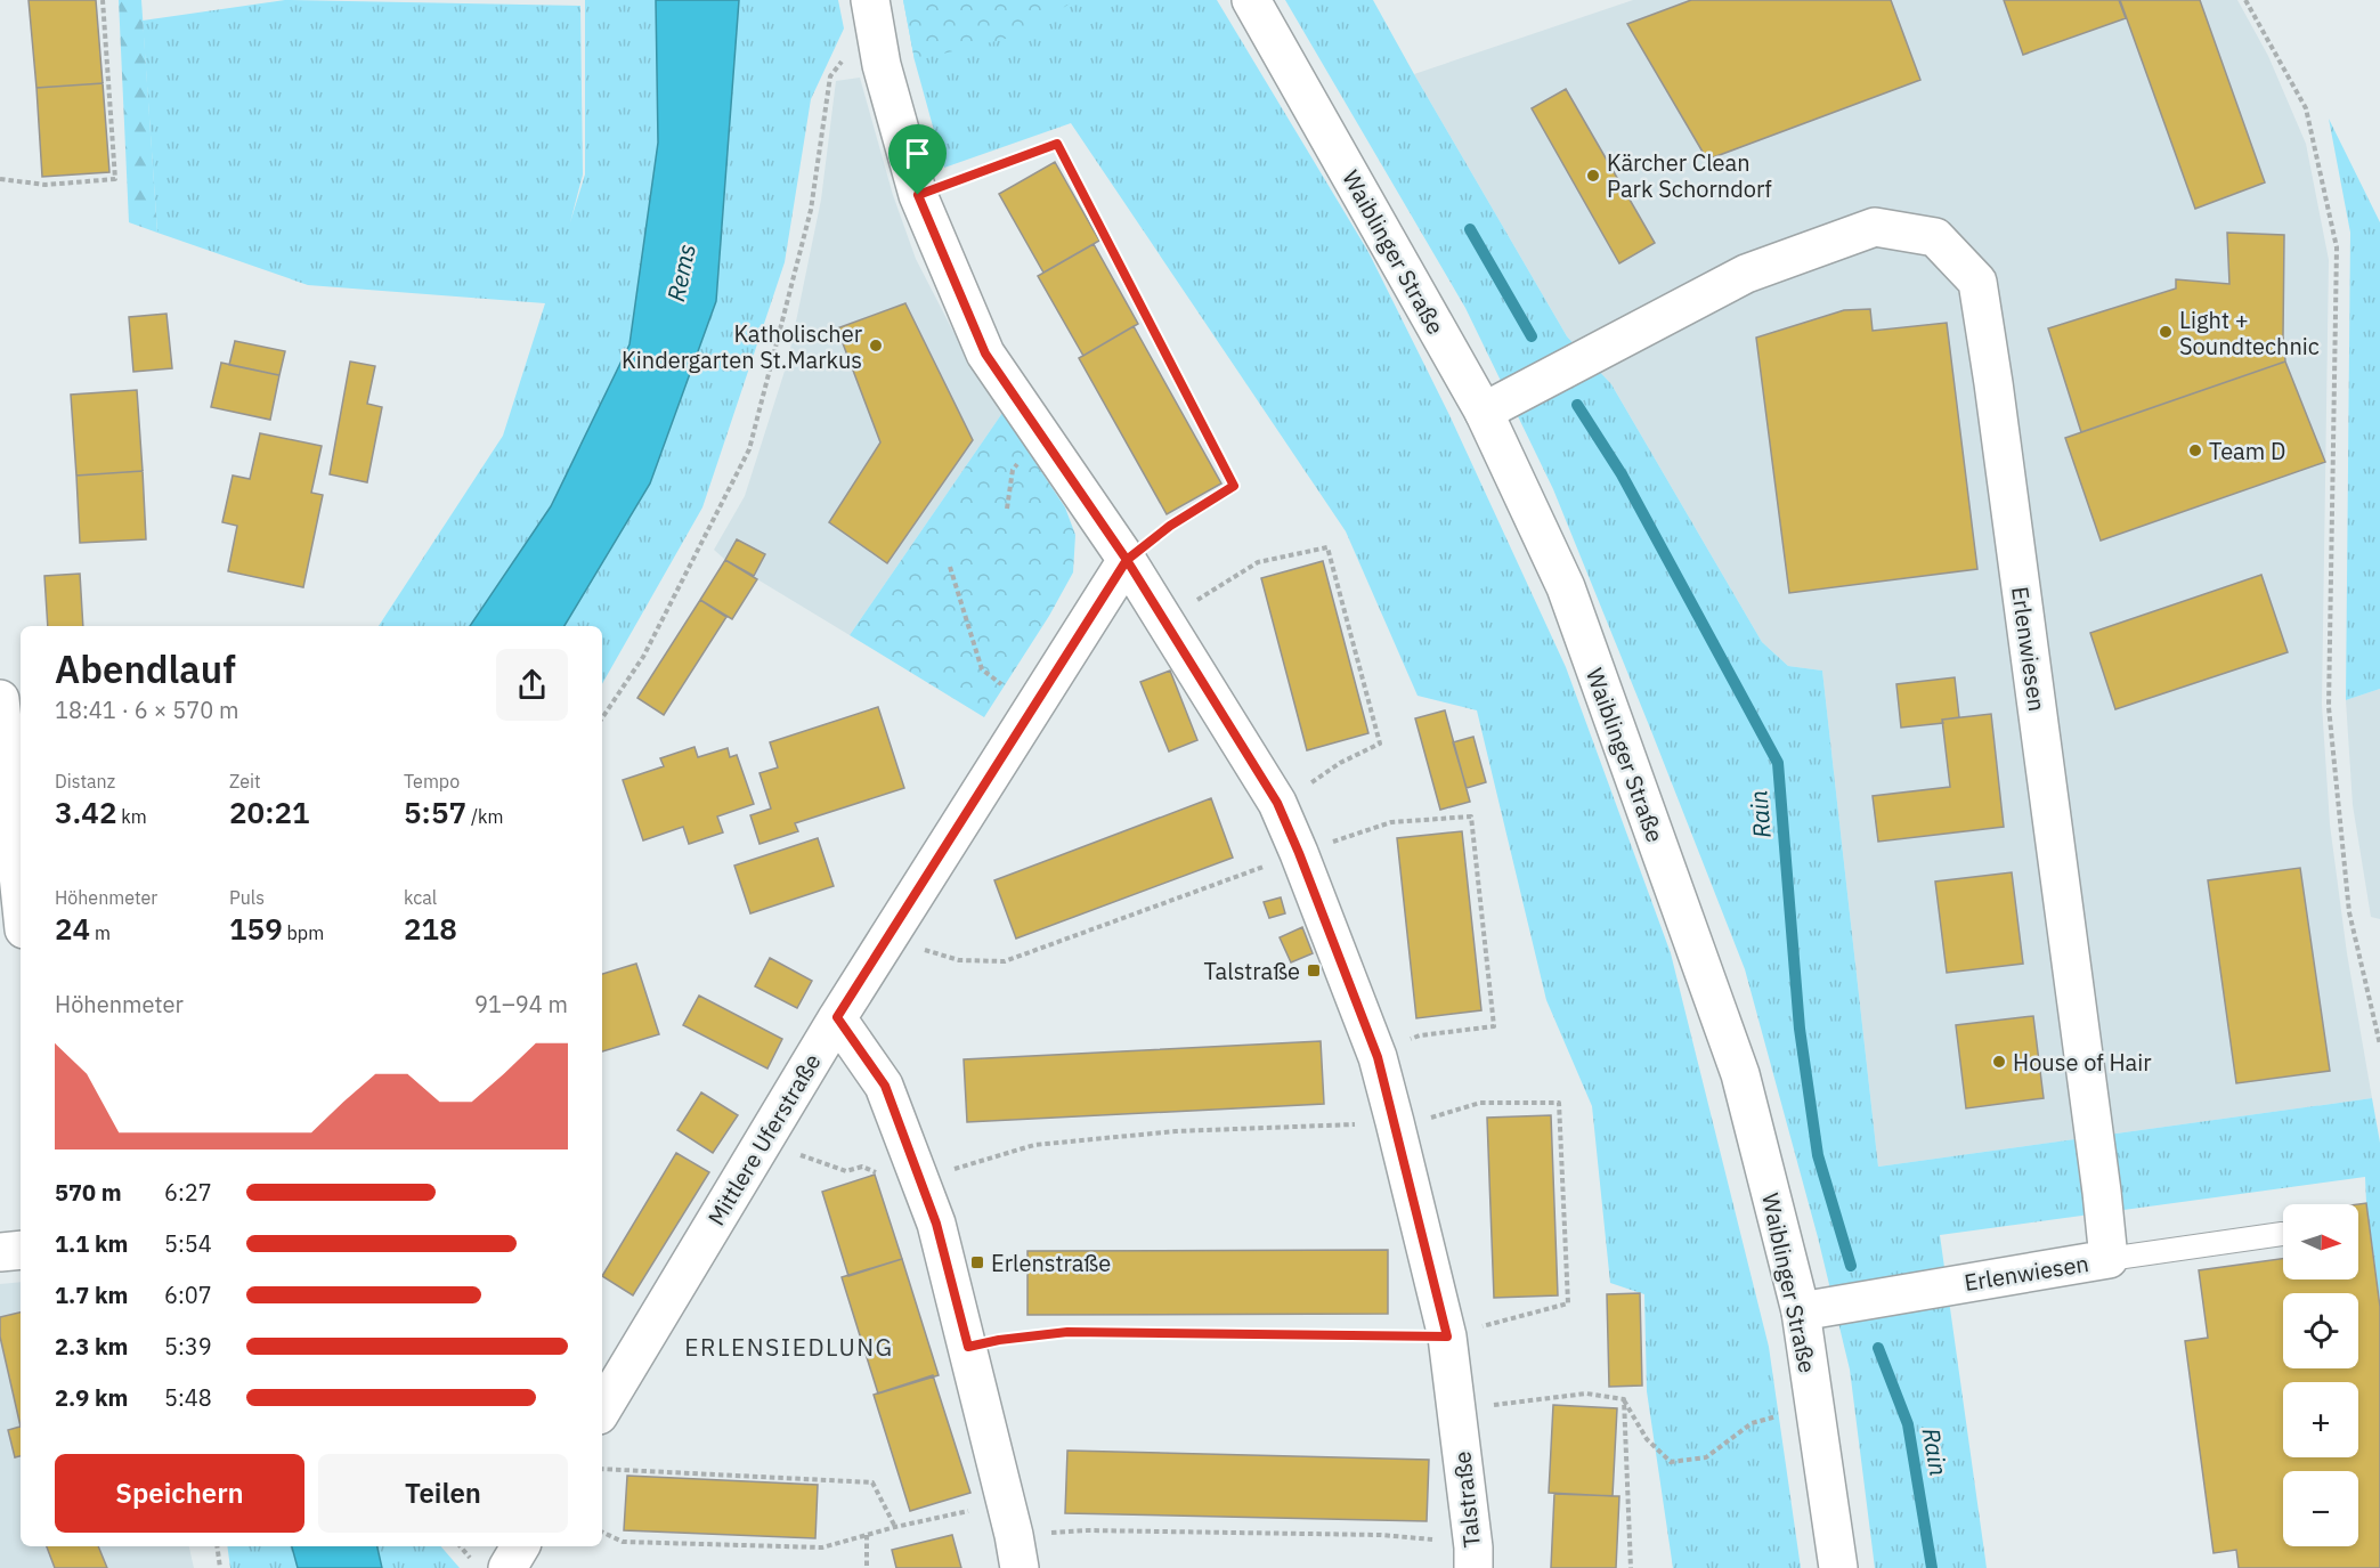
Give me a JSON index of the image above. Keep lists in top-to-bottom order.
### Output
{
  "streets": {
    "street": [
      "Waiblinger Straße",
      "Erlenwiesen",
      "Mittlere Uferstraße",
      "Talstraße"
    ]
  },
  "crossings": [
    ["Waiblinger Straße", "Erlenwiesen"],
    ["Mittlere Uferstraße", "Talstraße"]
  ],
  "districts": ["ERLENSIEDLUNG"],
  "water": ["Rems", "Rain"],
  "places": {
    "other": [
      "Kärcher Clean Park Schorndorf",
      "Light + Soundtechnic",
      "Katholischer Kindergarten St.Markus",
      "Team D",
      "House of Hair"
    ],
    "transit": ["Talstraße", "Erlenstraße"]
  },
  "north": "right",
  "page": {
    "heading": ["Abendlauf", "18:41 · 6 × 570 m"],
    "stats": [
      ["Distanz", "3.42 km"],
      ["Zeit", "20:21"],
      ["Tempo", "5:57 /km"],
      ["Höhenmeter", "24 m"],
      ["Puls", "159 bpm"],
      ["kcal", "218"]
    ],
    "chart": ["Höhenmeter", "91–94 m"],
    "list": [
      {
        "name": "570 m",
        "note": "6:27"
      },
      {
        "name": "1.1 km",
        "note": "5:54"
      },
      {
        "name": "1.7 km",
        "note": "6:07"
      },
      {
        "name": "2.3 km",
        "note": "5:39"
      },
      {
        "name": "2.9 km",
        "note": "5:48"
      }
    ],
    "map_buttons": ["+", "−"],
    "buttons": ["Speichern", "Teilen"]
  }
}
